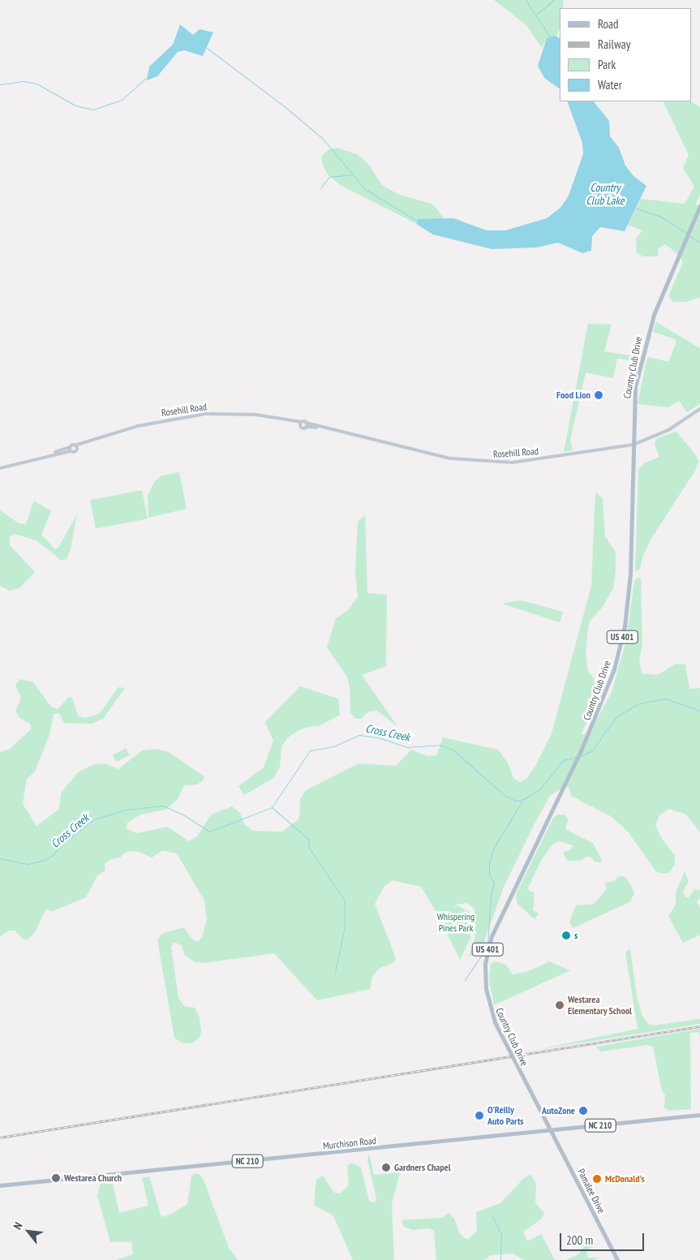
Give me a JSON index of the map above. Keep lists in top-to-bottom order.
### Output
{
  "streets": {
    "main road": [
      "Country Club Drive",
      "Rosehill Road",
      "US 401",
      "NC 210",
      "Murchison Road",
      "Pamalee Drive"
    ]
  },
  "crossings": [
    ["Country Club Drive", "Rosehill Road"],
    ["Country Club Drive", "Murchison Road"],
    ["Country Club Drive", "Pamalee Drive"],
    ["Murchison Road", "Pamalee Drive"]
  ],
  "water": ["Country Club Lake", "Cross Creek"],
  "parks": ["Whispering Pines Park"],
  "places": [
    "Food Lion",
    "s",
    "Westarea Elementary School",
    "AutoZone",
    "O'Reilly Auto Parts",
    "Gardners Chapel",
    "Westarea Church",
    "McDonald's"
  ],
  "legend": [
    "Road",
    "Railway",
    "Park",
    "Water"
  ],
  "scale_bar": "200 m",
  "north": "top left"
}
